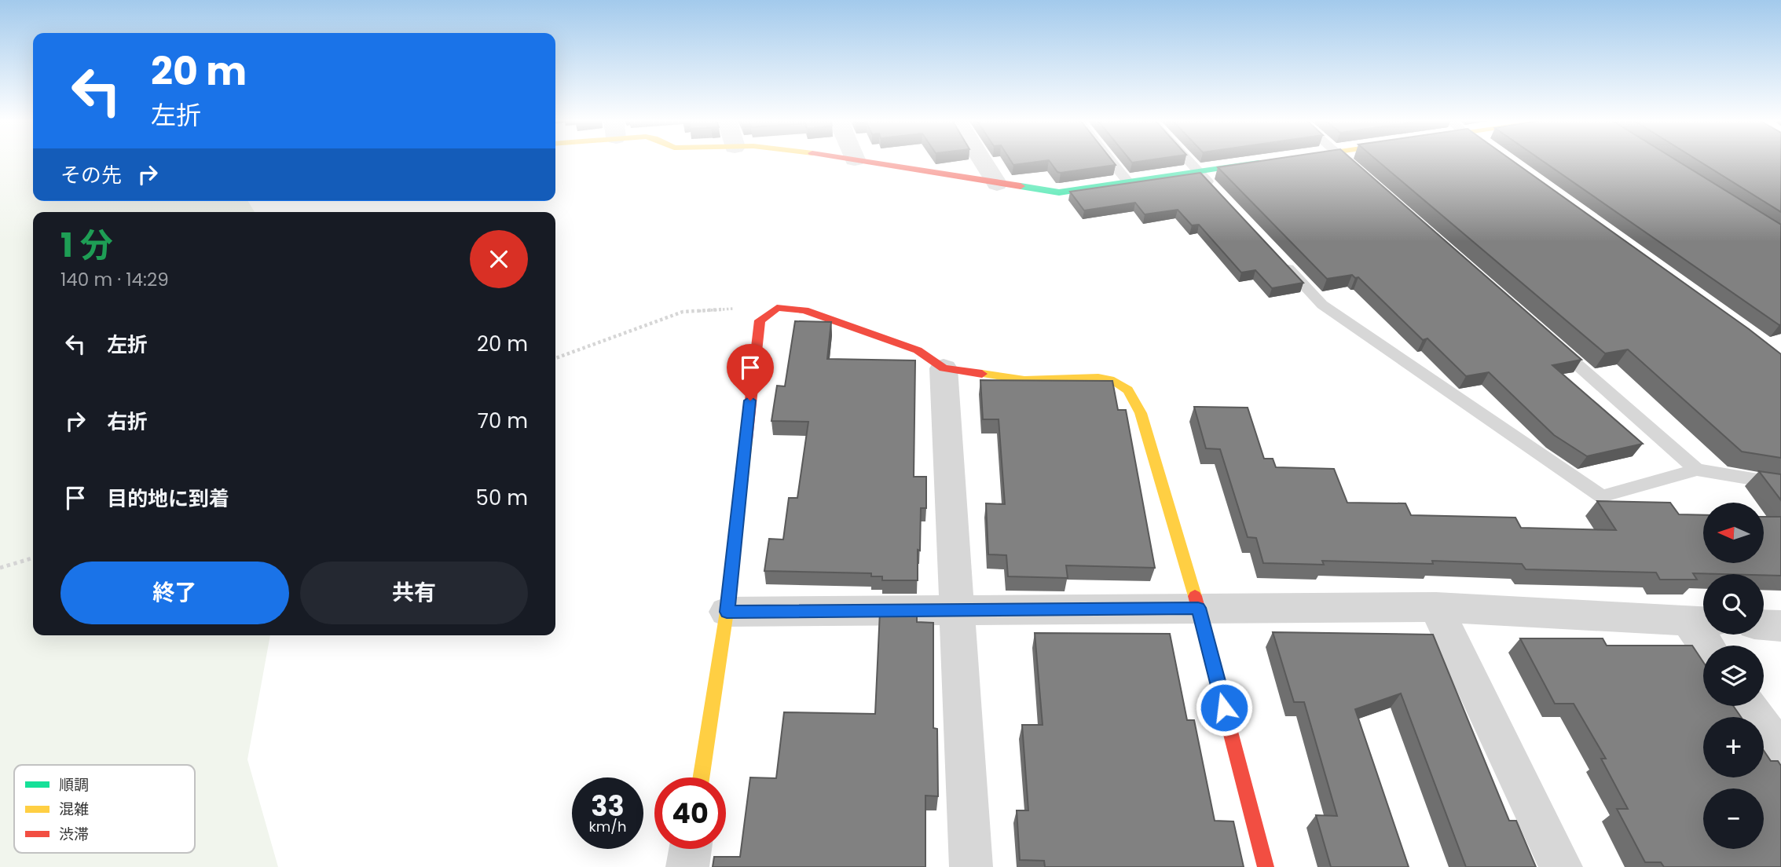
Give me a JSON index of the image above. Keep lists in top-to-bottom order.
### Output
{
  "legend": ["順調", "混雑", "渋滞"],
  "north": "left",
  "page": {
    "turn": ["20 m", "左折"],
    "then": "その先",
    "heading": ["1 分", "140 m · 14:29"],
    "list": [
      {
        "name": "左折",
        "value": "20 m"
      },
      {
        "name": "右折",
        "value": "70 m"
      },
      {
        "name": "目的地に到着",
        "value": "50 m"
      }
    ],
    "map_buttons": ["+", "−"],
    "buttons": ["終了", "共有"],
    "speed": "33 km/h",
    "limit": "40"
  }
}
